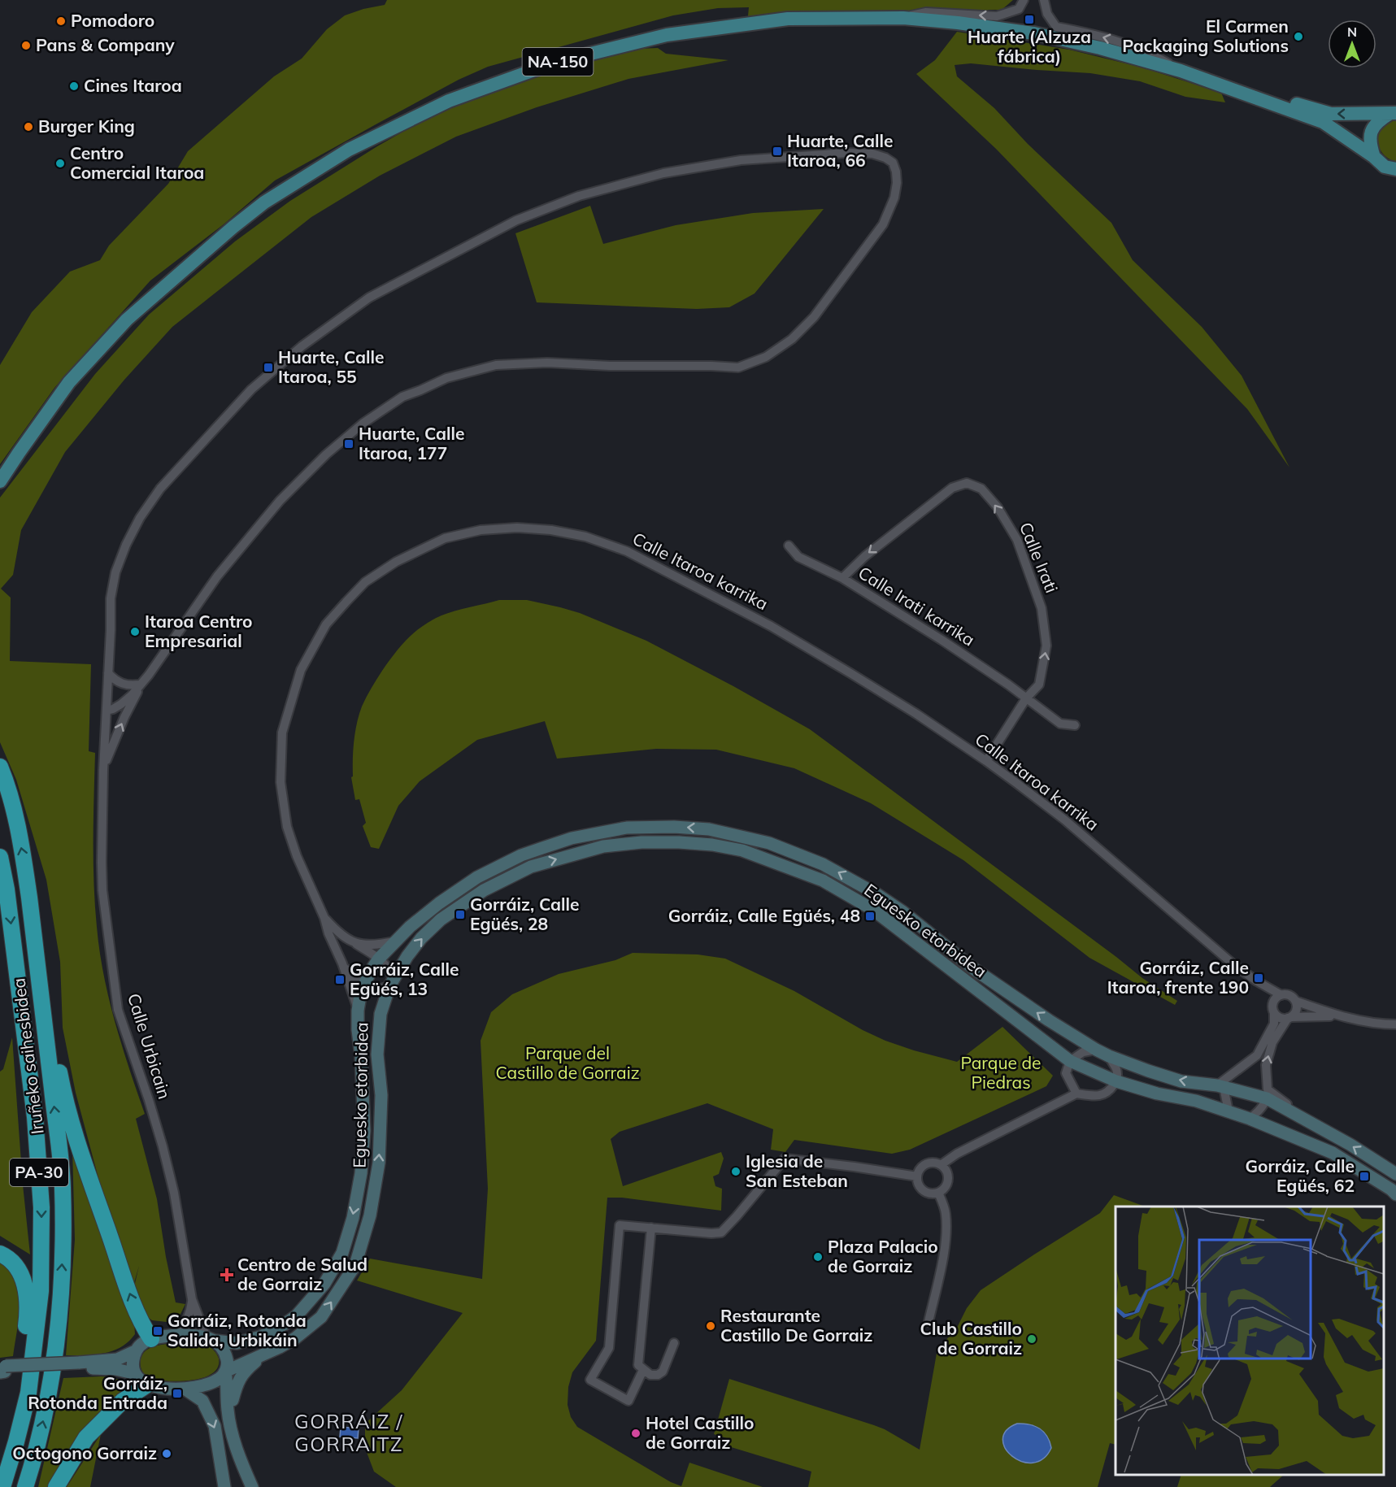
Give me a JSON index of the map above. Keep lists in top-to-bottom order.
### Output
{
  "streets": {
    "highway": ["Iruñeko saihesbidea", "PA-30"],
    "main road": ["NA-150"],
    "street": [
      "Calle Irati",
      "Calle Itaroa karrika",
      "Calle Irati karrika",
      "Eguesko etorbidea",
      "Calle Urbicain"
    ]
  },
  "crossings": [
    ["Calle Irati", "Calle Itaroa karrika"],
    ["Calle Irati", "Calle Irati karrika"],
    ["Calle Itaroa karrika", "Eguesko etorbidea"],
    ["Eguesko etorbidea", "Calle Urbicain"]
  ],
  "districts": ["GORRÁIZ / GORRAITZ"],
  "parks": ["Parque del Castillo de Gorraiz", "Parque de Piedras"],
  "places": {
    "transit": [
      "Huarte (Alzuza fábrica)",
      "Huarte, Calle Itaroa, 66",
      "Huarte, Calle Itaroa, 55",
      "Huarte, Calle Itaroa, 177",
      "Gorráiz, Calle Egüés, 28",
      "Gorráiz, Calle Egüés, 48",
      "Gorráiz, Calle Itaroa, frente 190",
      "Gorráiz, Calle Egüés, 13",
      "Gorráiz, Calle Egüés, 62",
      "Gorráiz, Rotonda Salida, Urbikáin",
      "Gorráiz, Rotonda Entrada"
    ],
    "other": [
      "Pomodoro",
      "El Carmen Packaging Solutions",
      "Pans & Company",
      "Cines Itaroa",
      "Burger King",
      "Centro Comercial Itaroa",
      "Itaroa Centro Empresarial",
      "Iglesia de San Esteban",
      "Plaza Palacio de Gorraiz",
      "Restaurante Castillo De Gorraiz",
      "Club Castillo de Gorraiz",
      "Hotel Castillo de Gorraiz",
      "Octogono Gorraiz"
    ],
    "health": ["Centro de Salud de Gorraiz"]
  },
  "north": "top"
}
